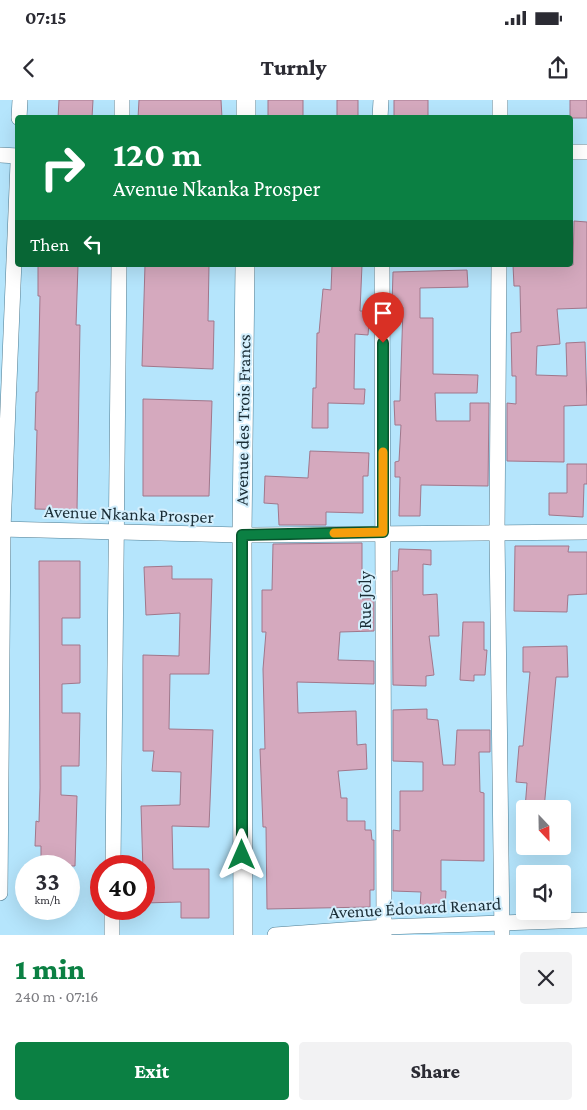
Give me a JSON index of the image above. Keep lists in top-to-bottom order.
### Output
{
  "streets": {
    "street": [
      "Avenue des Trois Francs",
      "Avenue Nkanka Prosper",
      "Rue Joly",
      "Avenue Édouard Renard"
    ]
  },
  "crossings": [
    ["Avenue des Trois Francs", "Avenue Nkanka Prosper"],
    ["Avenue Nkanka Prosper", "Rue Joly"],
    ["Rue Joly", "Avenue Édouard Renard"]
  ],
  "north": "bottom",
  "page": {
    "status": "07:15",
    "header": "Turnly",
    "turn": ["120 m", "Avenue Nkanka Prosper"],
    "then": "Then",
    "speed": "33 km/h",
    "limit": "40",
    "heading": ["1 min", "240 m · 07:16"],
    "buttons": ["Exit", "Share"]
  }
}
